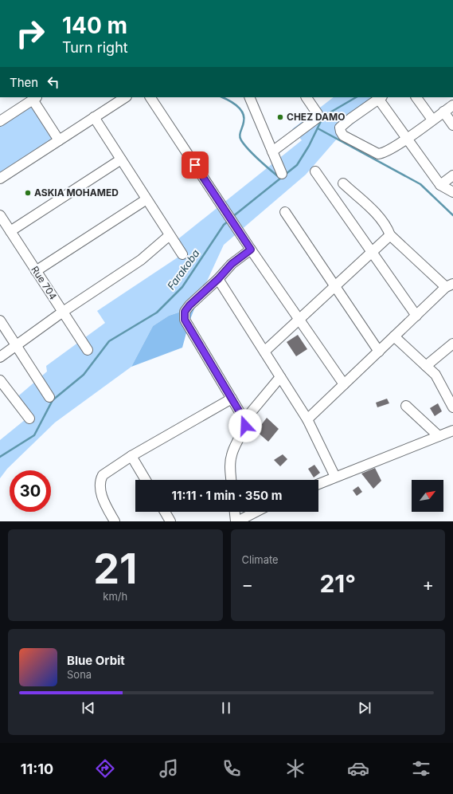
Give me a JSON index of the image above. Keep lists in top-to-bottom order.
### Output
{
  "streets": {
    "street": ["Rue 704"]
  },
  "water": ["Farakoba"],
  "places": ["CHEZ DAMO", "ASKIA MOHAMED"],
  "north": "top right",
  "page": {
    "turn": ["140 m", "Turn right"],
    "then": "Then",
    "limit": "30",
    "trip": "11:11 · 1 min · 350 m",
    "tile": [
      ["21", "km/h"],
      "Climate"
    ],
    "heat": ["−", "21°", "+"],
    "song": ["Blue Orbit", "Sona"],
    "tabs": "11:10"
  }
}
